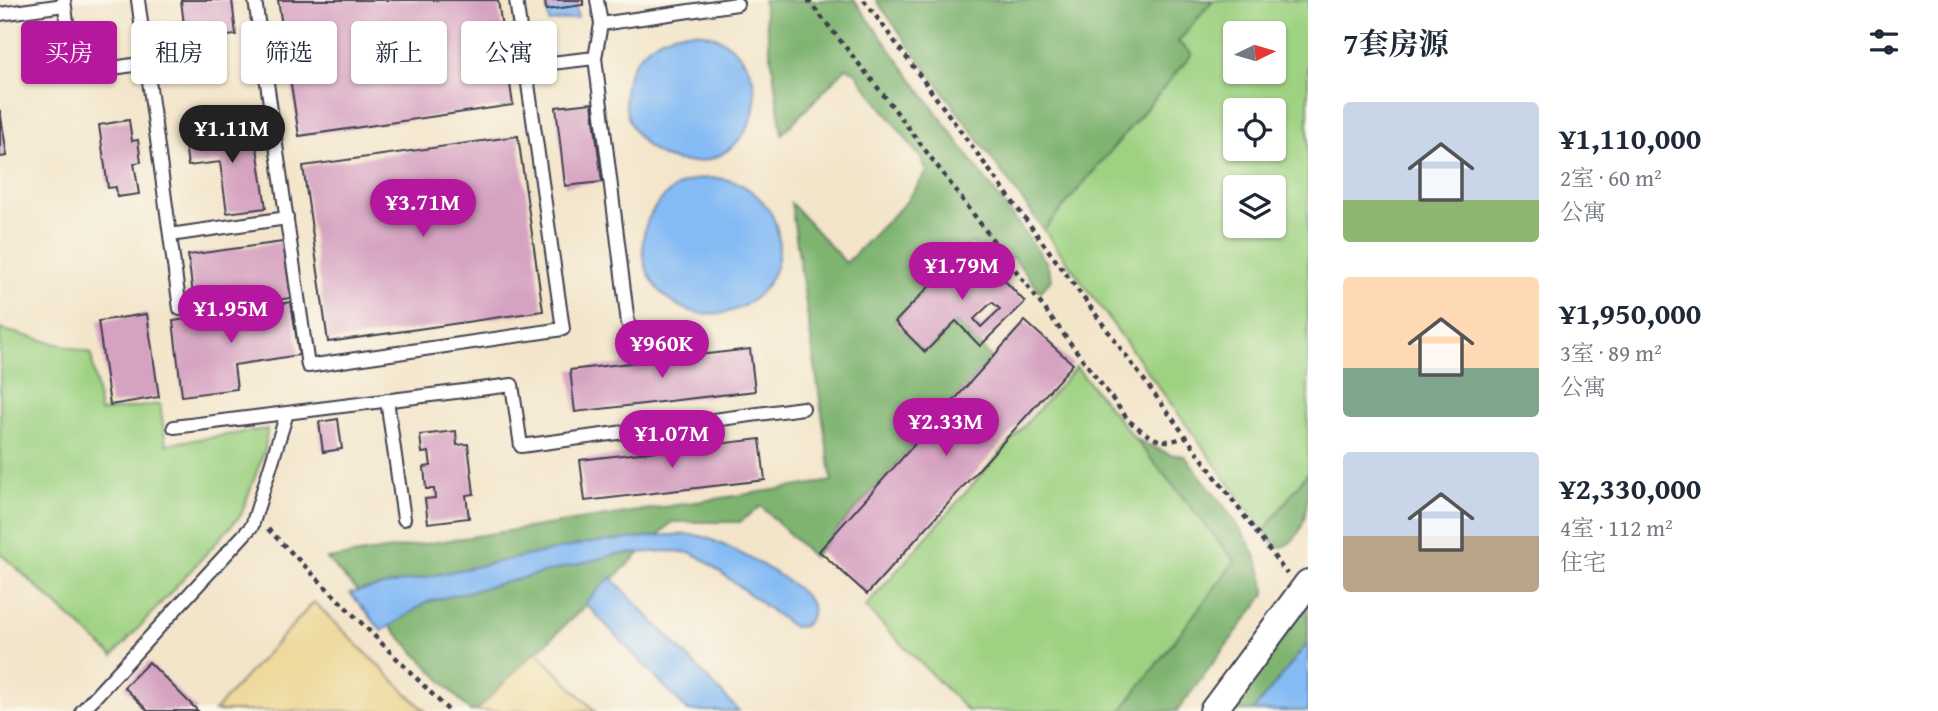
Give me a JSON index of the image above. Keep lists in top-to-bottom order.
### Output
{
  "north": "right",
  "page": {
    "heading": "7套房源",
    "chip": [
      "买房",
      "租房",
      "筛选",
      "新上",
      "公寓"
    ],
    "list": [
      {
        "name": "¥1,110,000",
        "note": "2室 · 60 m² · 公寓"
      },
      {
        "name": "¥1,950,000",
        "note": "3室 · 89 m² · 公寓"
      },
      {
        "name": "¥2,330,000",
        "note": "4室 · 112 m² · 住宅"
      }
    ],
    "price": [
      "¥1.11M",
      "¥3.71M",
      "¥1.79M",
      "¥1.95M",
      "¥960K",
      "¥2.33M",
      "¥1.07M"
    ]
  }
}
